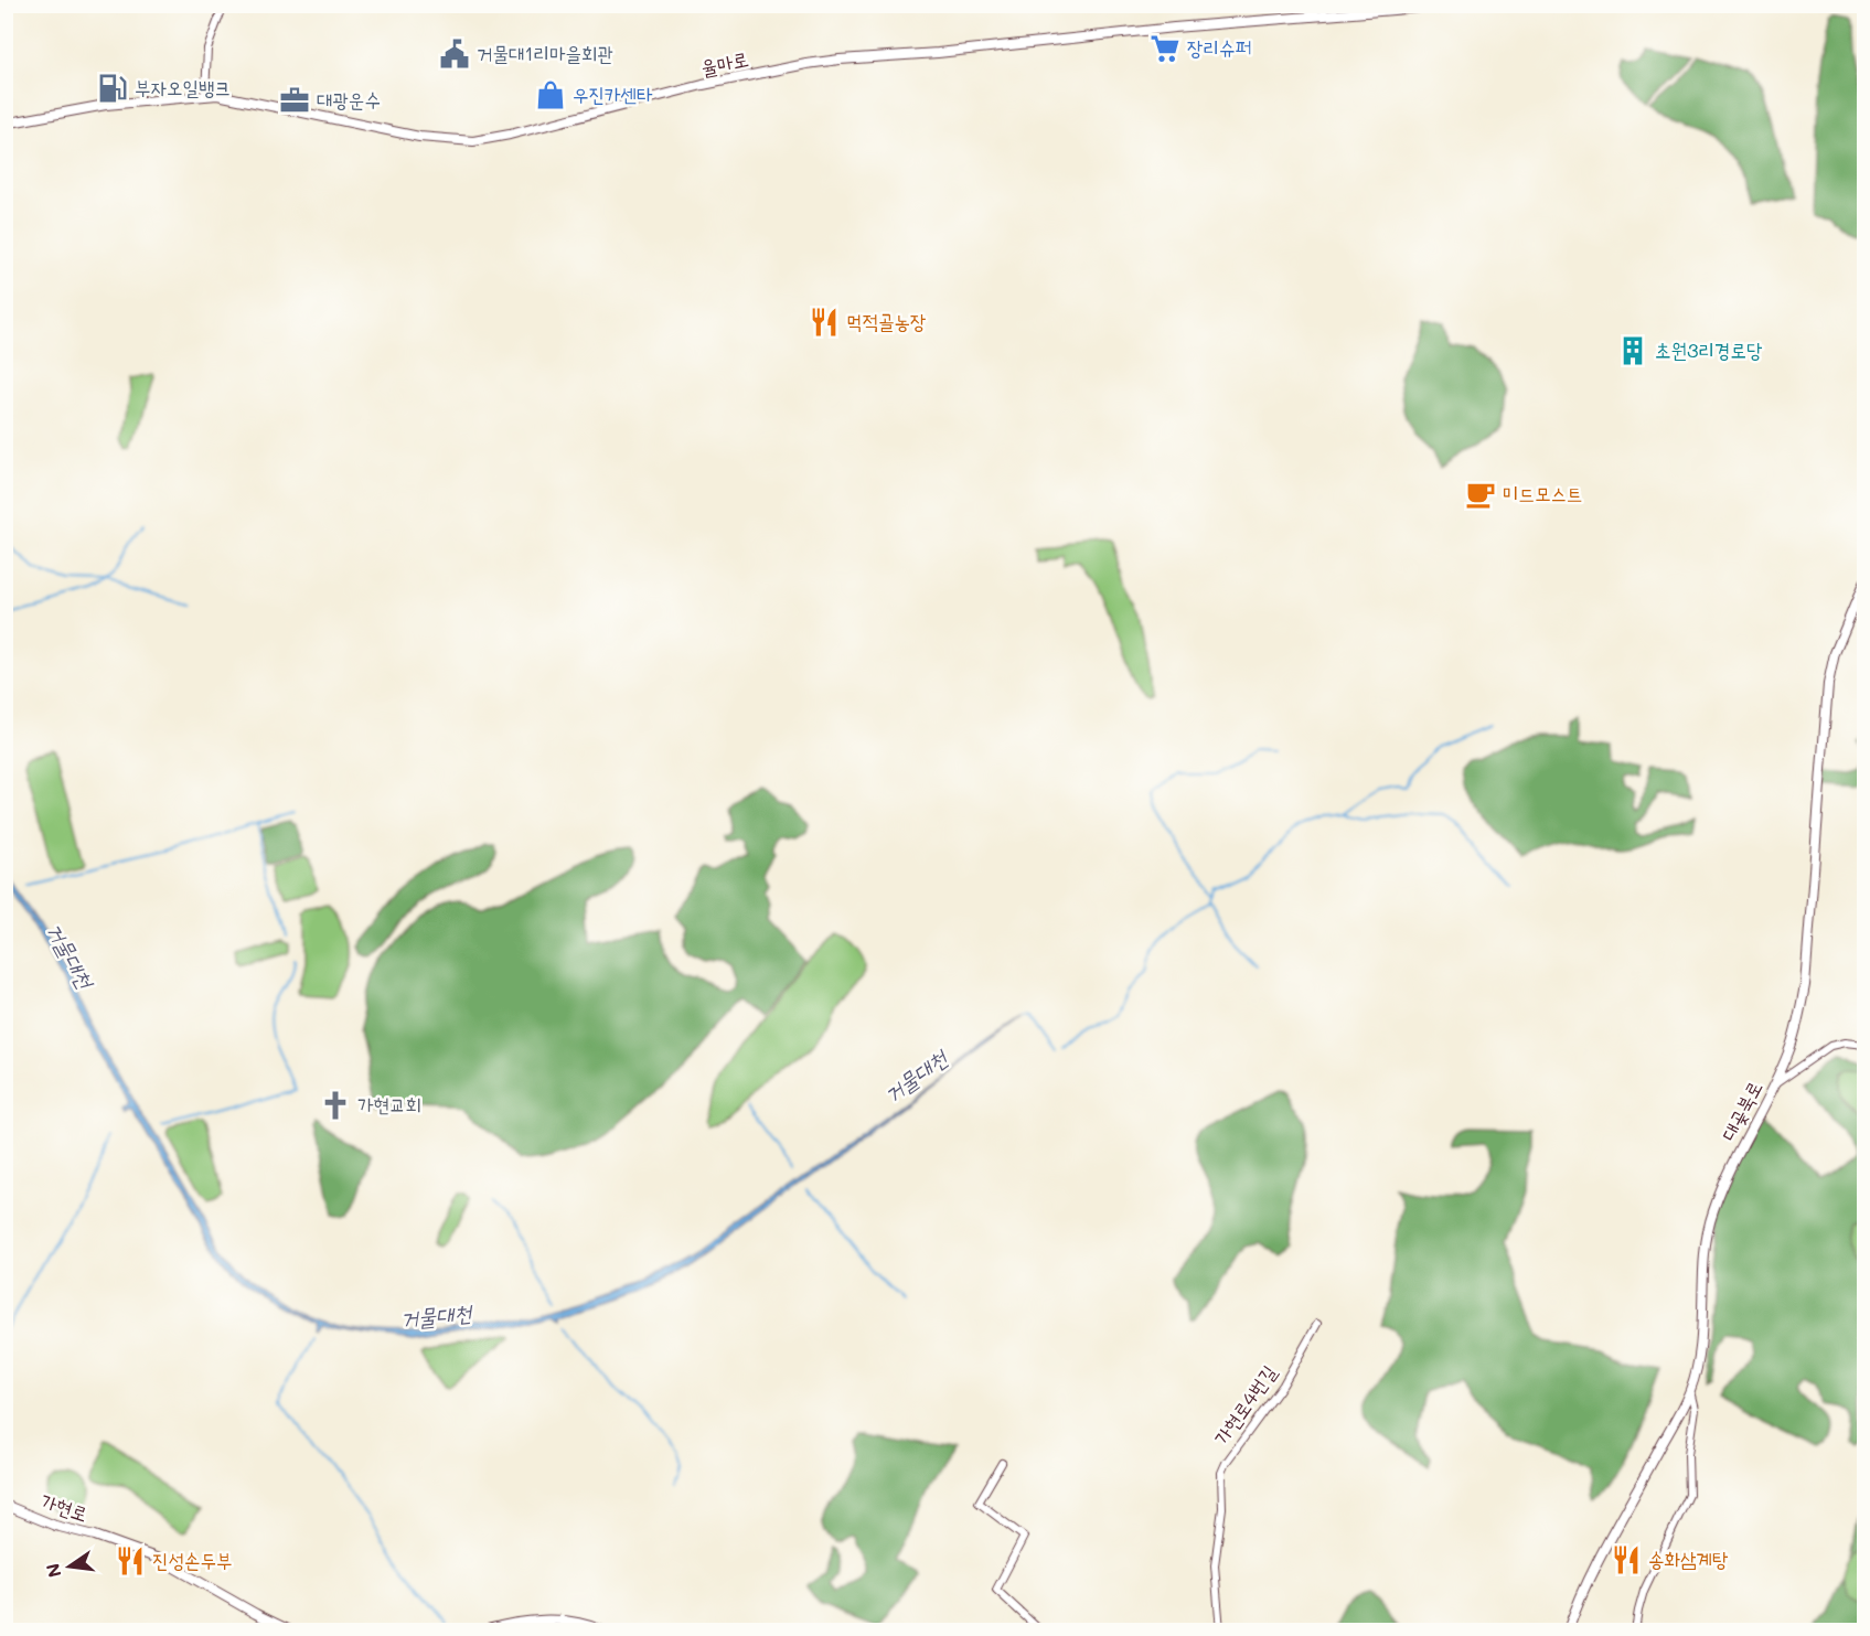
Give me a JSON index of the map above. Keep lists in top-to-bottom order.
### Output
{
  "streets": {
    "street": [
      "율마로",
      "대곶북로",
      "가현로4번길",
      "가현로"
    ]
  },
  "water": ["거물대천"],
  "places": {
    "supermarket": ["장리슈퍼"],
    "public building": ["거물대1리마을회관"],
    "fuel station": ["부자오일뱅크"],
    "shop": ["우진카센타"],
    "office": ["대광운수"],
    "restaurant": ["먹적골농장", "송화삼계탕", "진성손두부"],
    "building": ["초원3리경로당"],
    "cafe": ["미드모스트"],
    "church": ["가현교회"]
  },
  "north": "left"
}
